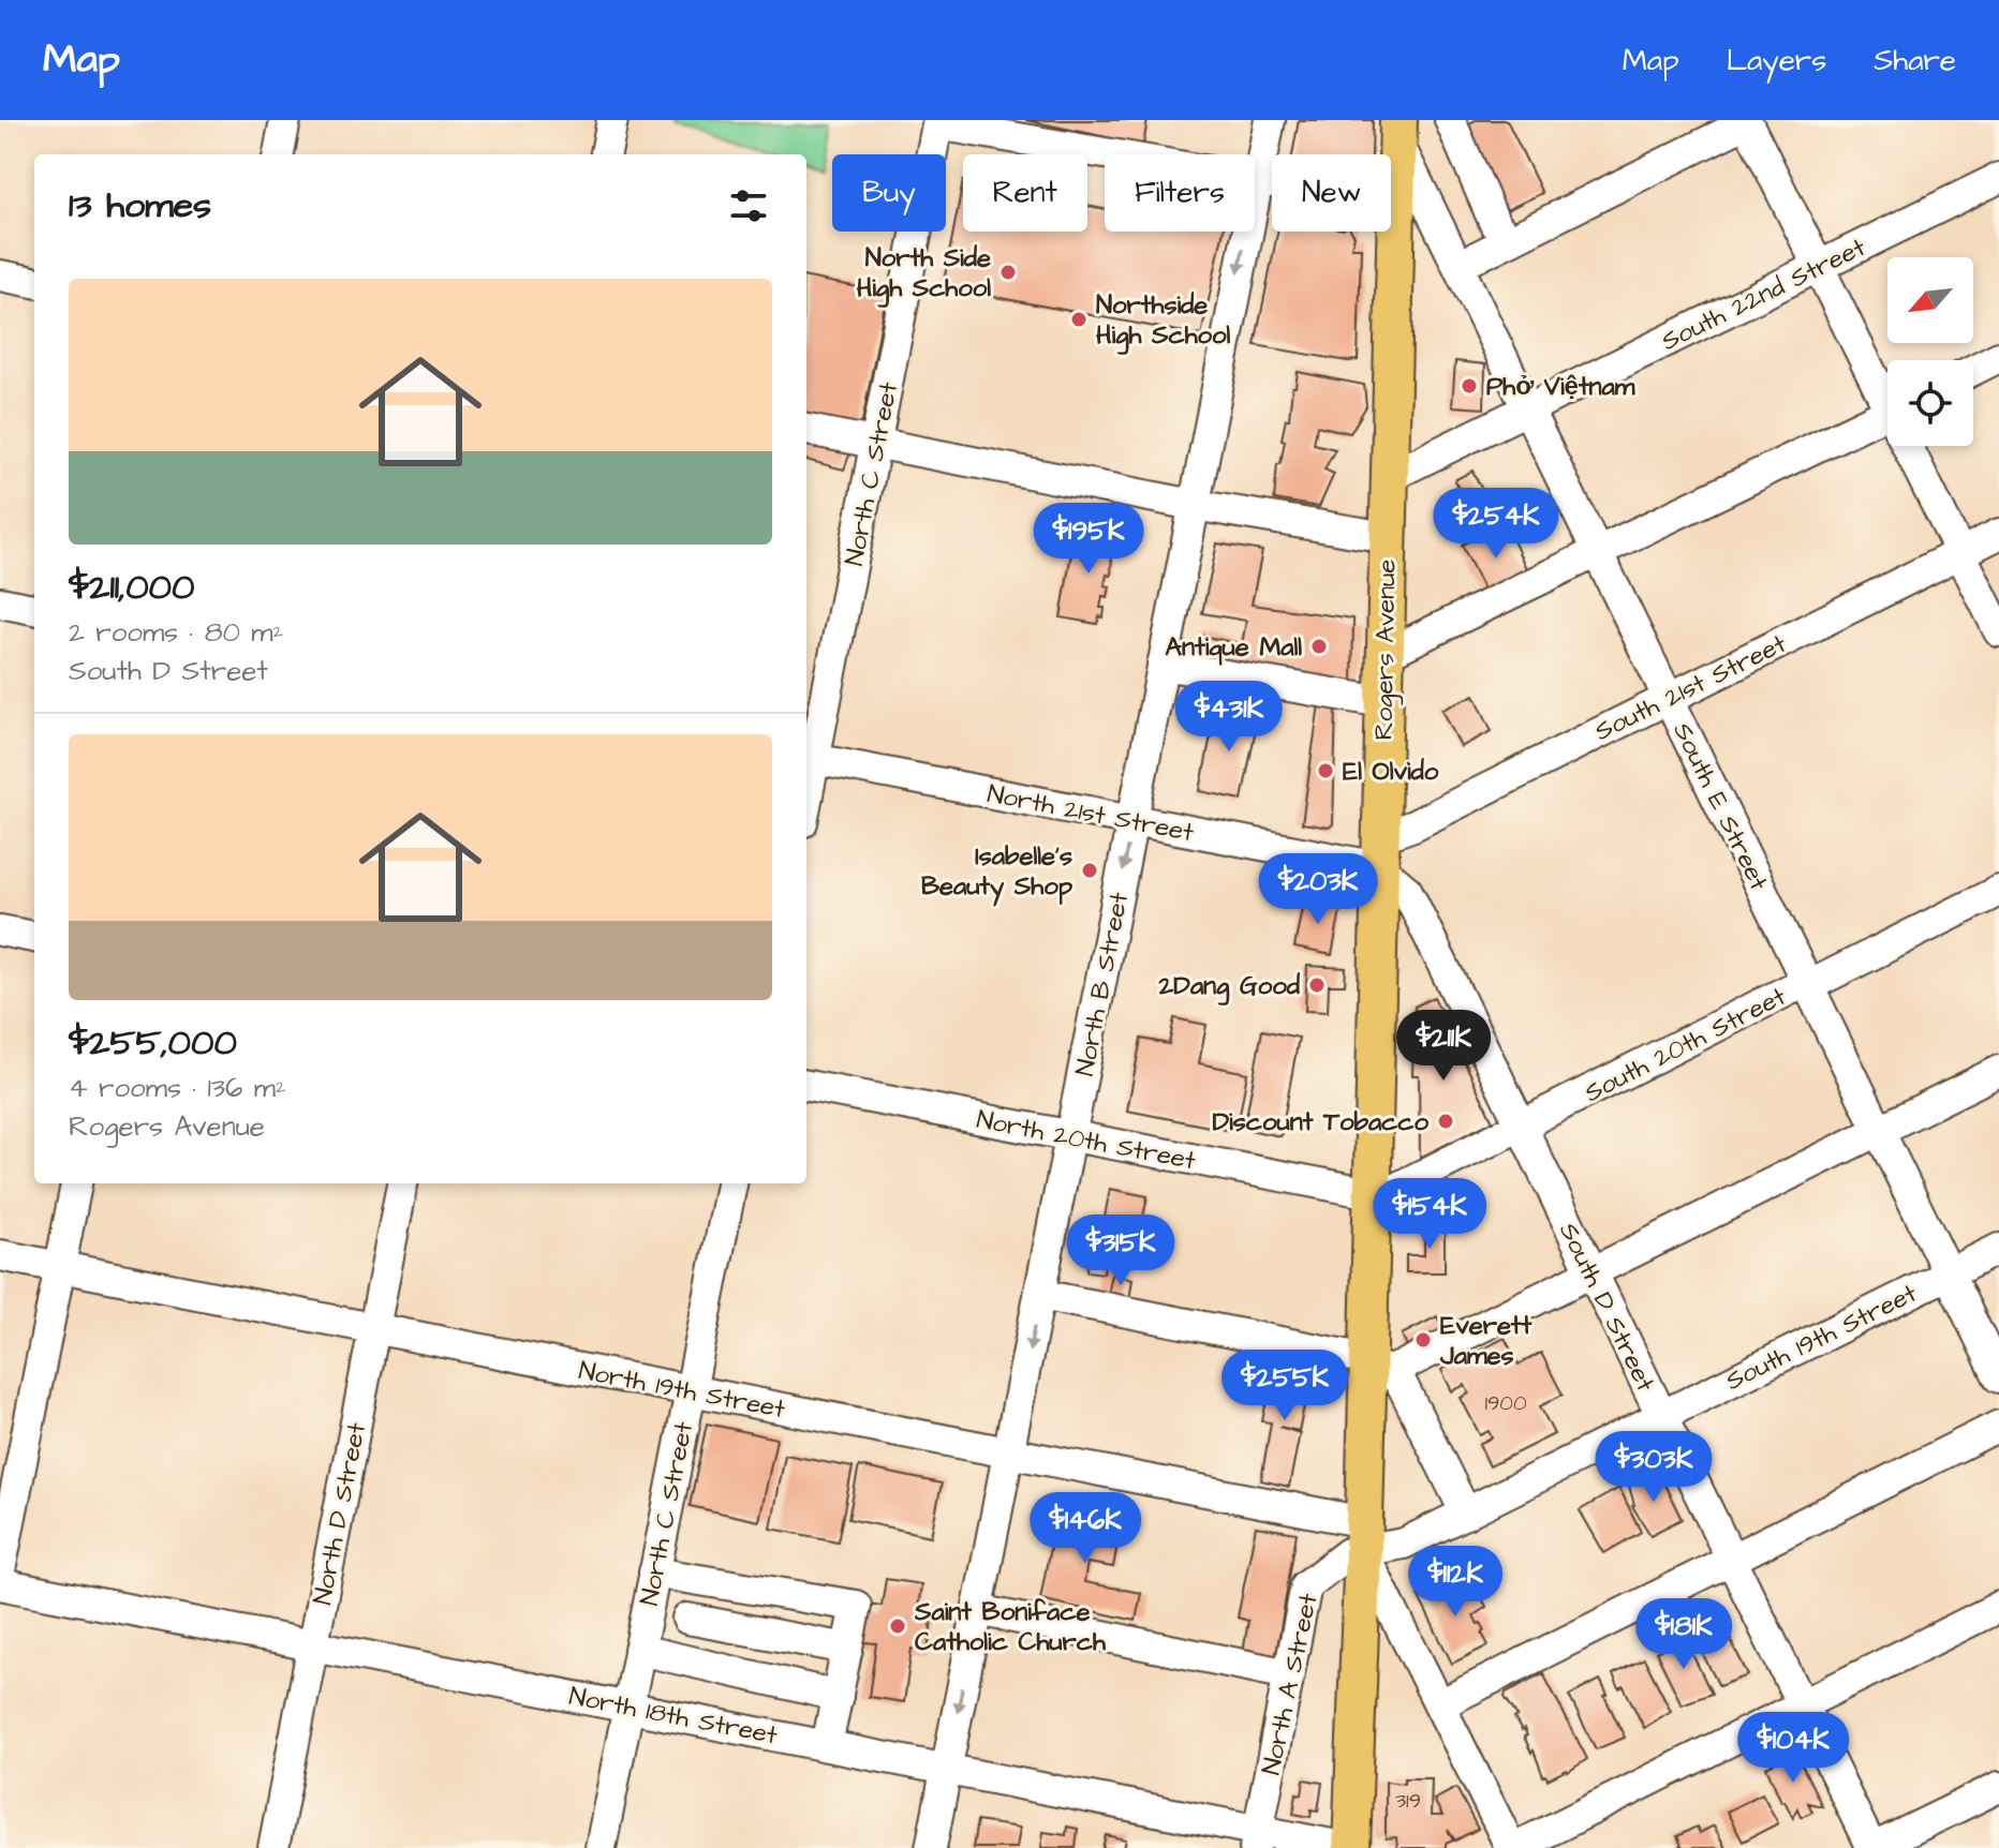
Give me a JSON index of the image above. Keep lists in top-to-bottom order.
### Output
{
  "streets": {
    "main road": ["Rogers Avenue"],
    "street": [
      "South 22nd Street",
      "North C Street",
      "South 21st Street",
      "South E Street",
      "North 21st Street",
      "North B Street",
      "South 20th Street",
      "North 20th Street",
      "South D Street",
      "South 19th Street",
      "North 19th Street",
      "North D Street",
      "North A Street",
      "North 18th Street"
    ]
  },
  "crossings": [
    ["South 22nd Street", "Rogers Avenue"],
    ["South 22nd Street", "South E Street"],
    ["North C Street", "North 21st Street"],
    ["North C Street", "North B Street"],
    ["North C Street", "North 19th Street"],
    ["North C Street", "North 18th Street"],
    ["Rogers Avenue", "South 21st Street"],
    ["Rogers Avenue", "South E Street"],
    ["Rogers Avenue", "North 21st Street"],
    ["Rogers Avenue", "South 20th Street"],
    ["Rogers Avenue", "North 20th Street"],
    ["Rogers Avenue", "South D Street"],
    ["Rogers Avenue", "South 19th Street"],
    ["Rogers Avenue", "North 19th Street"],
    ["Rogers Avenue", "North A Street"],
    ["Rogers Avenue", "North 18th Street"],
    ["South 21st Street", "South E Street"],
    ["South 21st Street", "North 21st Street"],
    ["South 21st Street", "South D Street"],
    ["South E Street", "South 20th Street"],
    ["South E Street", "South 19th Street"],
    ["North 21st Street", "North B Street"],
    ["North 21st Street", "South D Street"],
    ["North B Street", "North 20th Street"],
    ["North B Street", "North 19th Street"],
    ["North B Street", "North 18th Street"],
    ["South 20th Street", "North 20th Street"],
    ["South 20th Street", "South D Street"],
    ["South D Street", "South 19th Street"],
    ["South 19th Street", "North 19th Street"],
    ["South 19th Street", "North A Street"],
    ["North 19th Street", "North D Street"],
    ["North 19th Street", "North A Street"],
    ["North D Street", "North 18th Street"],
    ["North A Street", "North 18th Street"]
  ],
  "one_way": ["North B Street"],
  "places": [
    "North Side High School",
    "Northside High School",
    "Phở Việtnam",
    "Antique Mall",
    "El Olvido",
    "Isabelle's Beauty Shop",
    "2Dang Good",
    "Discount Tobacco",
    "Everett James",
    "Saint Boniface Catholic Church"
  ],
  "house_numbers": ["1900", "319"],
  "north": "bottom left",
  "page": {
    "header": "Map",
    "nav": ["Map", "Layers", "Share"],
    "chip": [
      "Buy",
      "Rent",
      "Filters",
      "New"
    ],
    "heading": "13 homes",
    "list": [
      {
        "name": "$211,000",
        "note": "2 rooms · 80 m² · South D Street"
      },
      {
        "name": "$255,000",
        "note": "4 rooms · 136 m² · Rogers Avenue"
      }
    ],
    "price": [
      "$254K",
      "$195K",
      "$431K",
      "$203K",
      "$211K",
      "$154K",
      "$315K",
      "$255K",
      "$303K",
      "$146K",
      "$112K",
      "$181K",
      "$104K"
    ]
  }
}
